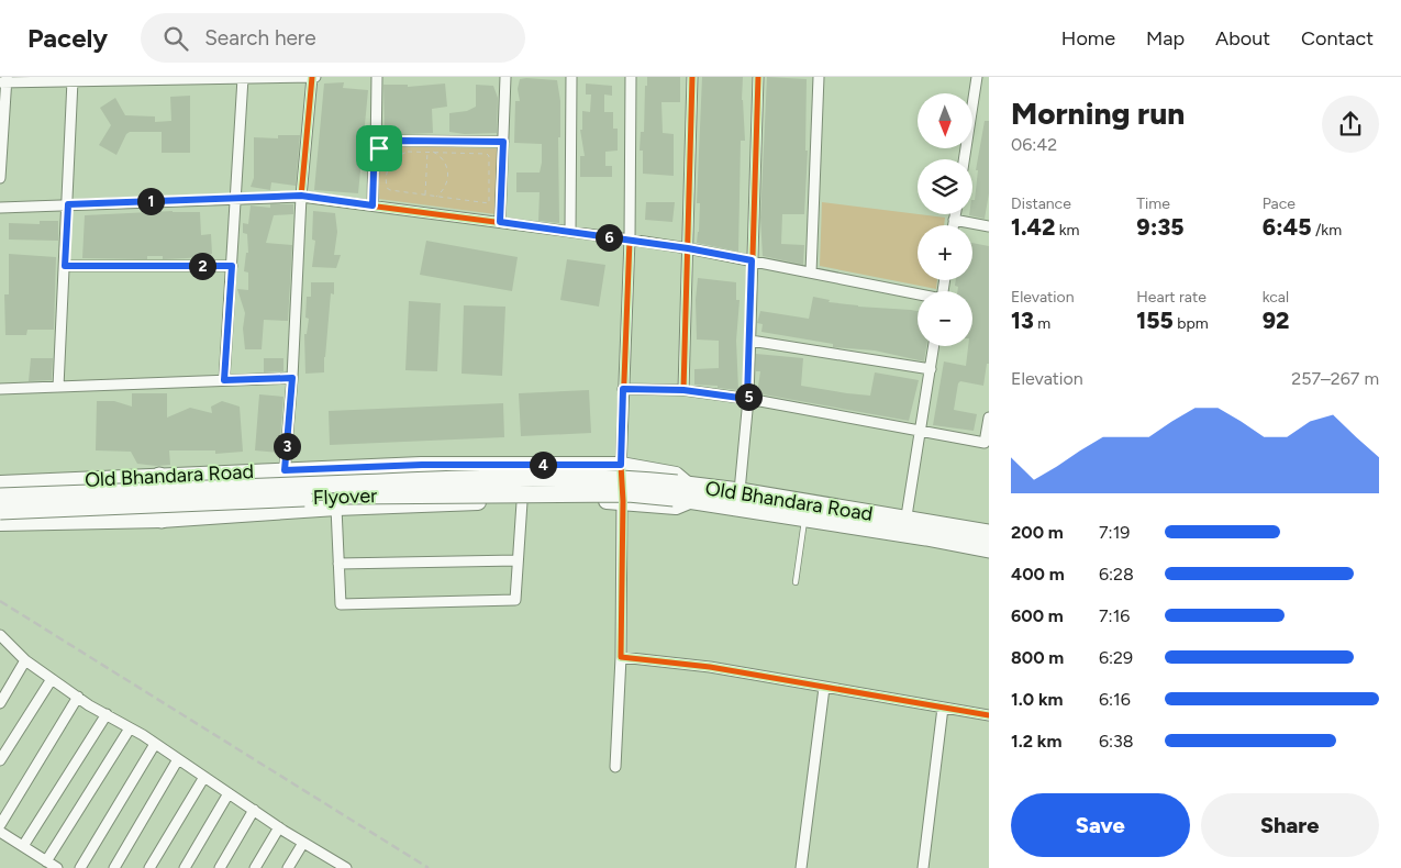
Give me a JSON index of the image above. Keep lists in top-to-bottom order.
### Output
{
  "streets": {
    "highway": ["Old Bhandara Road", "Flyover"]
  },
  "crossings": [
    ["Old Bhandara Road", "Flyover"]
  ],
  "north": "bottom",
  "page": {
    "header": "Pacely",
    "search": "Search here",
    "nav": [
      "Home",
      "Map",
      "About",
      "Contact"
    ],
    "heading": ["Morning run", "06:42"],
    "map_buttons": ["+", "−"],
    "stats": [
      ["Distance", "1.42 km"],
      ["Time", "9:35"],
      ["Pace", "6:45 /km"],
      ["Elevation", "13 m"],
      ["Heart rate", "155 bpm"],
      ["kcal", "92"]
    ],
    "pins": [
      "1",
      "6",
      "2",
      "5",
      "3",
      "4"
    ],
    "chart": ["Elevation", "257–267 m"],
    "list": [
      {
        "name": "200 m",
        "note": "7:19"
      },
      {
        "name": "400 m",
        "note": "6:28"
      },
      {
        "name": "600 m",
        "note": "7:16"
      },
      {
        "name": "800 m",
        "note": "6:29"
      },
      {
        "name": "1.0 km",
        "note": "6:16"
      },
      {
        "name": "1.2 km",
        "note": "6:38"
      }
    ],
    "buttons": ["Save", "Share"]
  }
}
